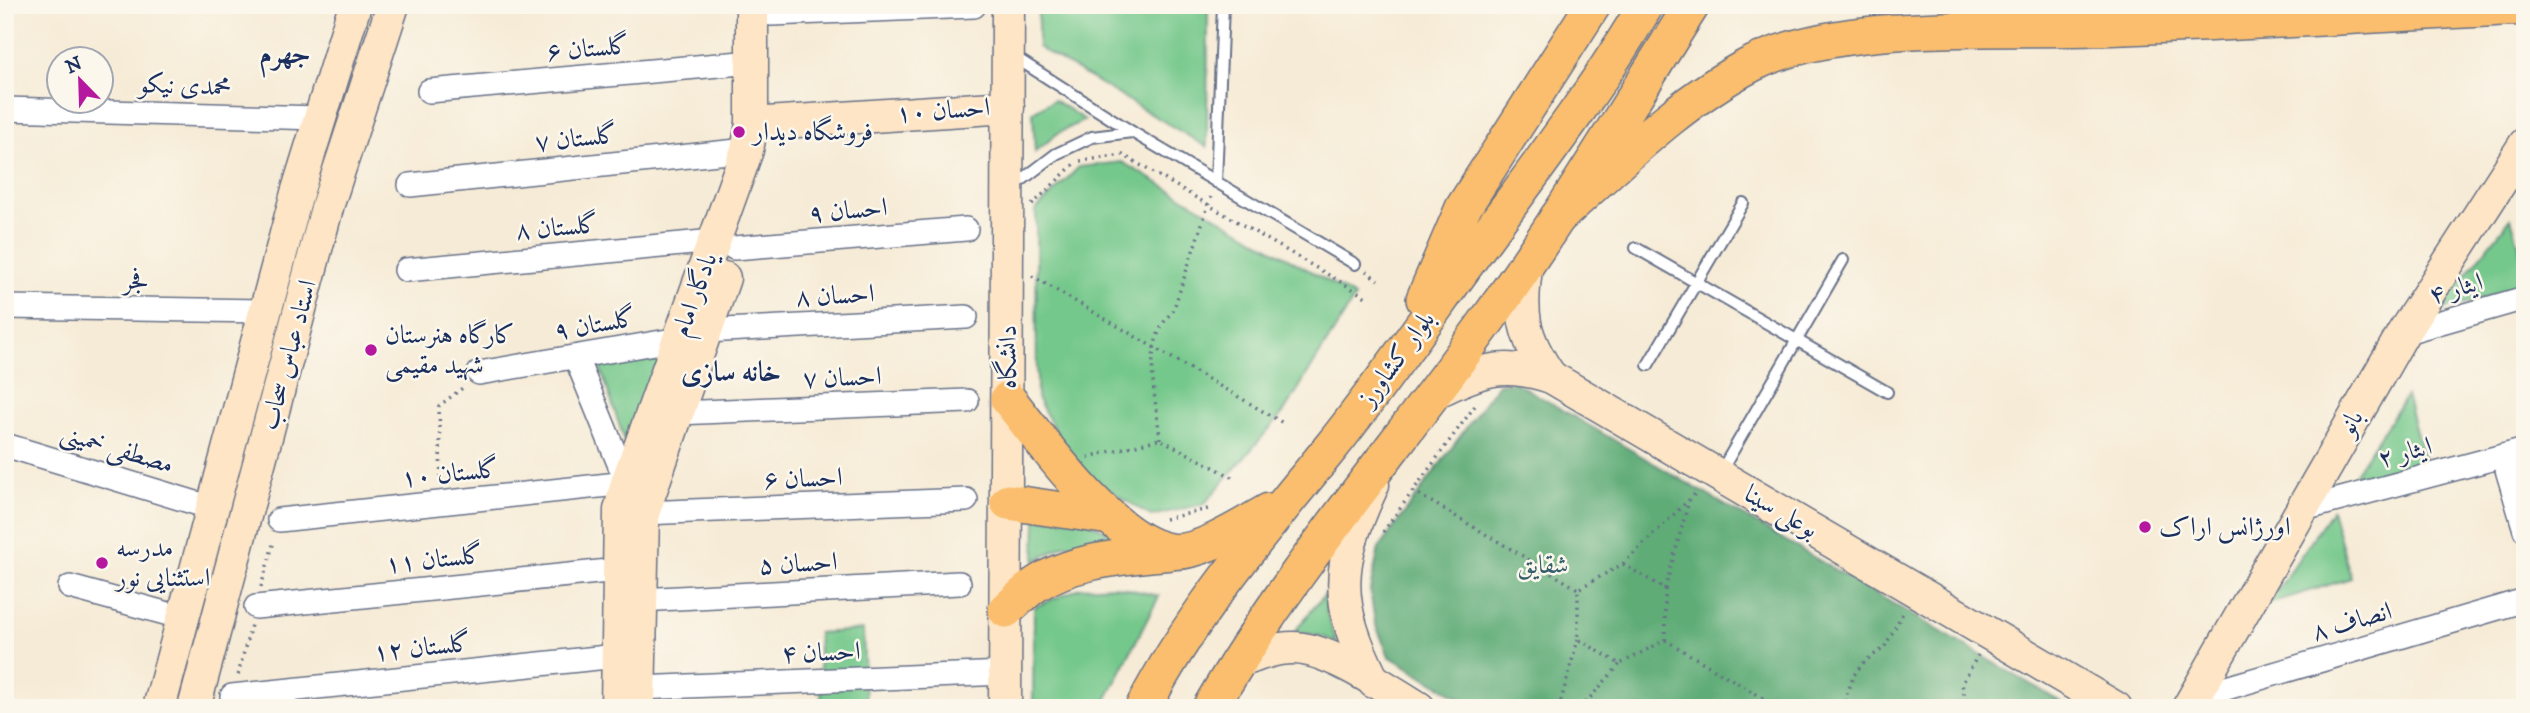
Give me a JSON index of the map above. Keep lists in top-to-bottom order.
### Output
{
  "streets": {
    "main road": ["بلوار کشاورز"],
    "street": [
      "گلستان ۶",
      "محمدی نیکو",
      "احسان ۱۰",
      "گلستان ۷",
      "احسان ۹",
      "گلستان ۸",
      "فجر",
      "ایثار ۴",
      "یادگار امام",
      "احسان ۸",
      "گلستان ۹",
      "استاد عباس سحاب",
      "دانشگاه",
      "احسان ۷",
      "بانو",
      "مصطفی خمینی",
      "ایثار ۲",
      "گلستان ۱۰",
      "احسان ۶",
      "بوعلی سینا",
      "گلستان ۱۱",
      "احسان ۵",
      "انصاف ۸",
      "گلستان ۱۲",
      "احسان ۴"
    ]
  },
  "crossings": [
    ["گلستان ۶", "یادگار امام"],
    ["محمدی نیکو", "استاد عباس سحاب"],
    ["احسان ۱۰", "گلستان ۷"],
    ["احسان ۱۰", "یادگار امام"],
    ["احسان ۱۰", "دانشگاه"],
    ["گلستان ۷", "یادگار امام"],
    ["احسان ۹", "گلستان ۸"],
    ["احسان ۹", "یادگار امام"],
    ["گلستان ۸", "یادگار امام"],
    ["فجر", "استاد عباس سحاب"],
    ["ایثار ۴", "بانو"],
    ["یادگار امام", "احسان ۸"],
    ["یادگار امام", "گلستان ۹"],
    ["یادگار امام", "احسان ۷"],
    ["یادگار امام", "گلستان ۱۰"],
    ["یادگار امام", "احسان ۶"],
    ["یادگار امام", "گلستان ۱۱"],
    ["یادگار امام", "احسان ۵"],
    ["یادگار امام", "گلستان ۱۲"],
    ["یادگار امام", "احسان ۴"],
    ["احسان ۸", "گلستان ۹"],
    ["استاد عباس سحاب", "مصطفی خمینی"],
    ["دانشگاه", "احسان ۴"],
    ["بلوار کشاورز", "بوعلی سینا"],
    ["بانو", "ایثار ۲"],
    ["بانو", "انصاف ۸"]
  ],
  "districts": ["جهرم", "خانه سازی"],
  "parks": ["شقایق"],
  "places": [
    "فروشگاه دیدار",
    "کارگاه هنرستان شهید مقیمی",
    "اورژانس اراک",
    "مدرسه استثنایی نور"
  ],
  "north": "top left"
}
